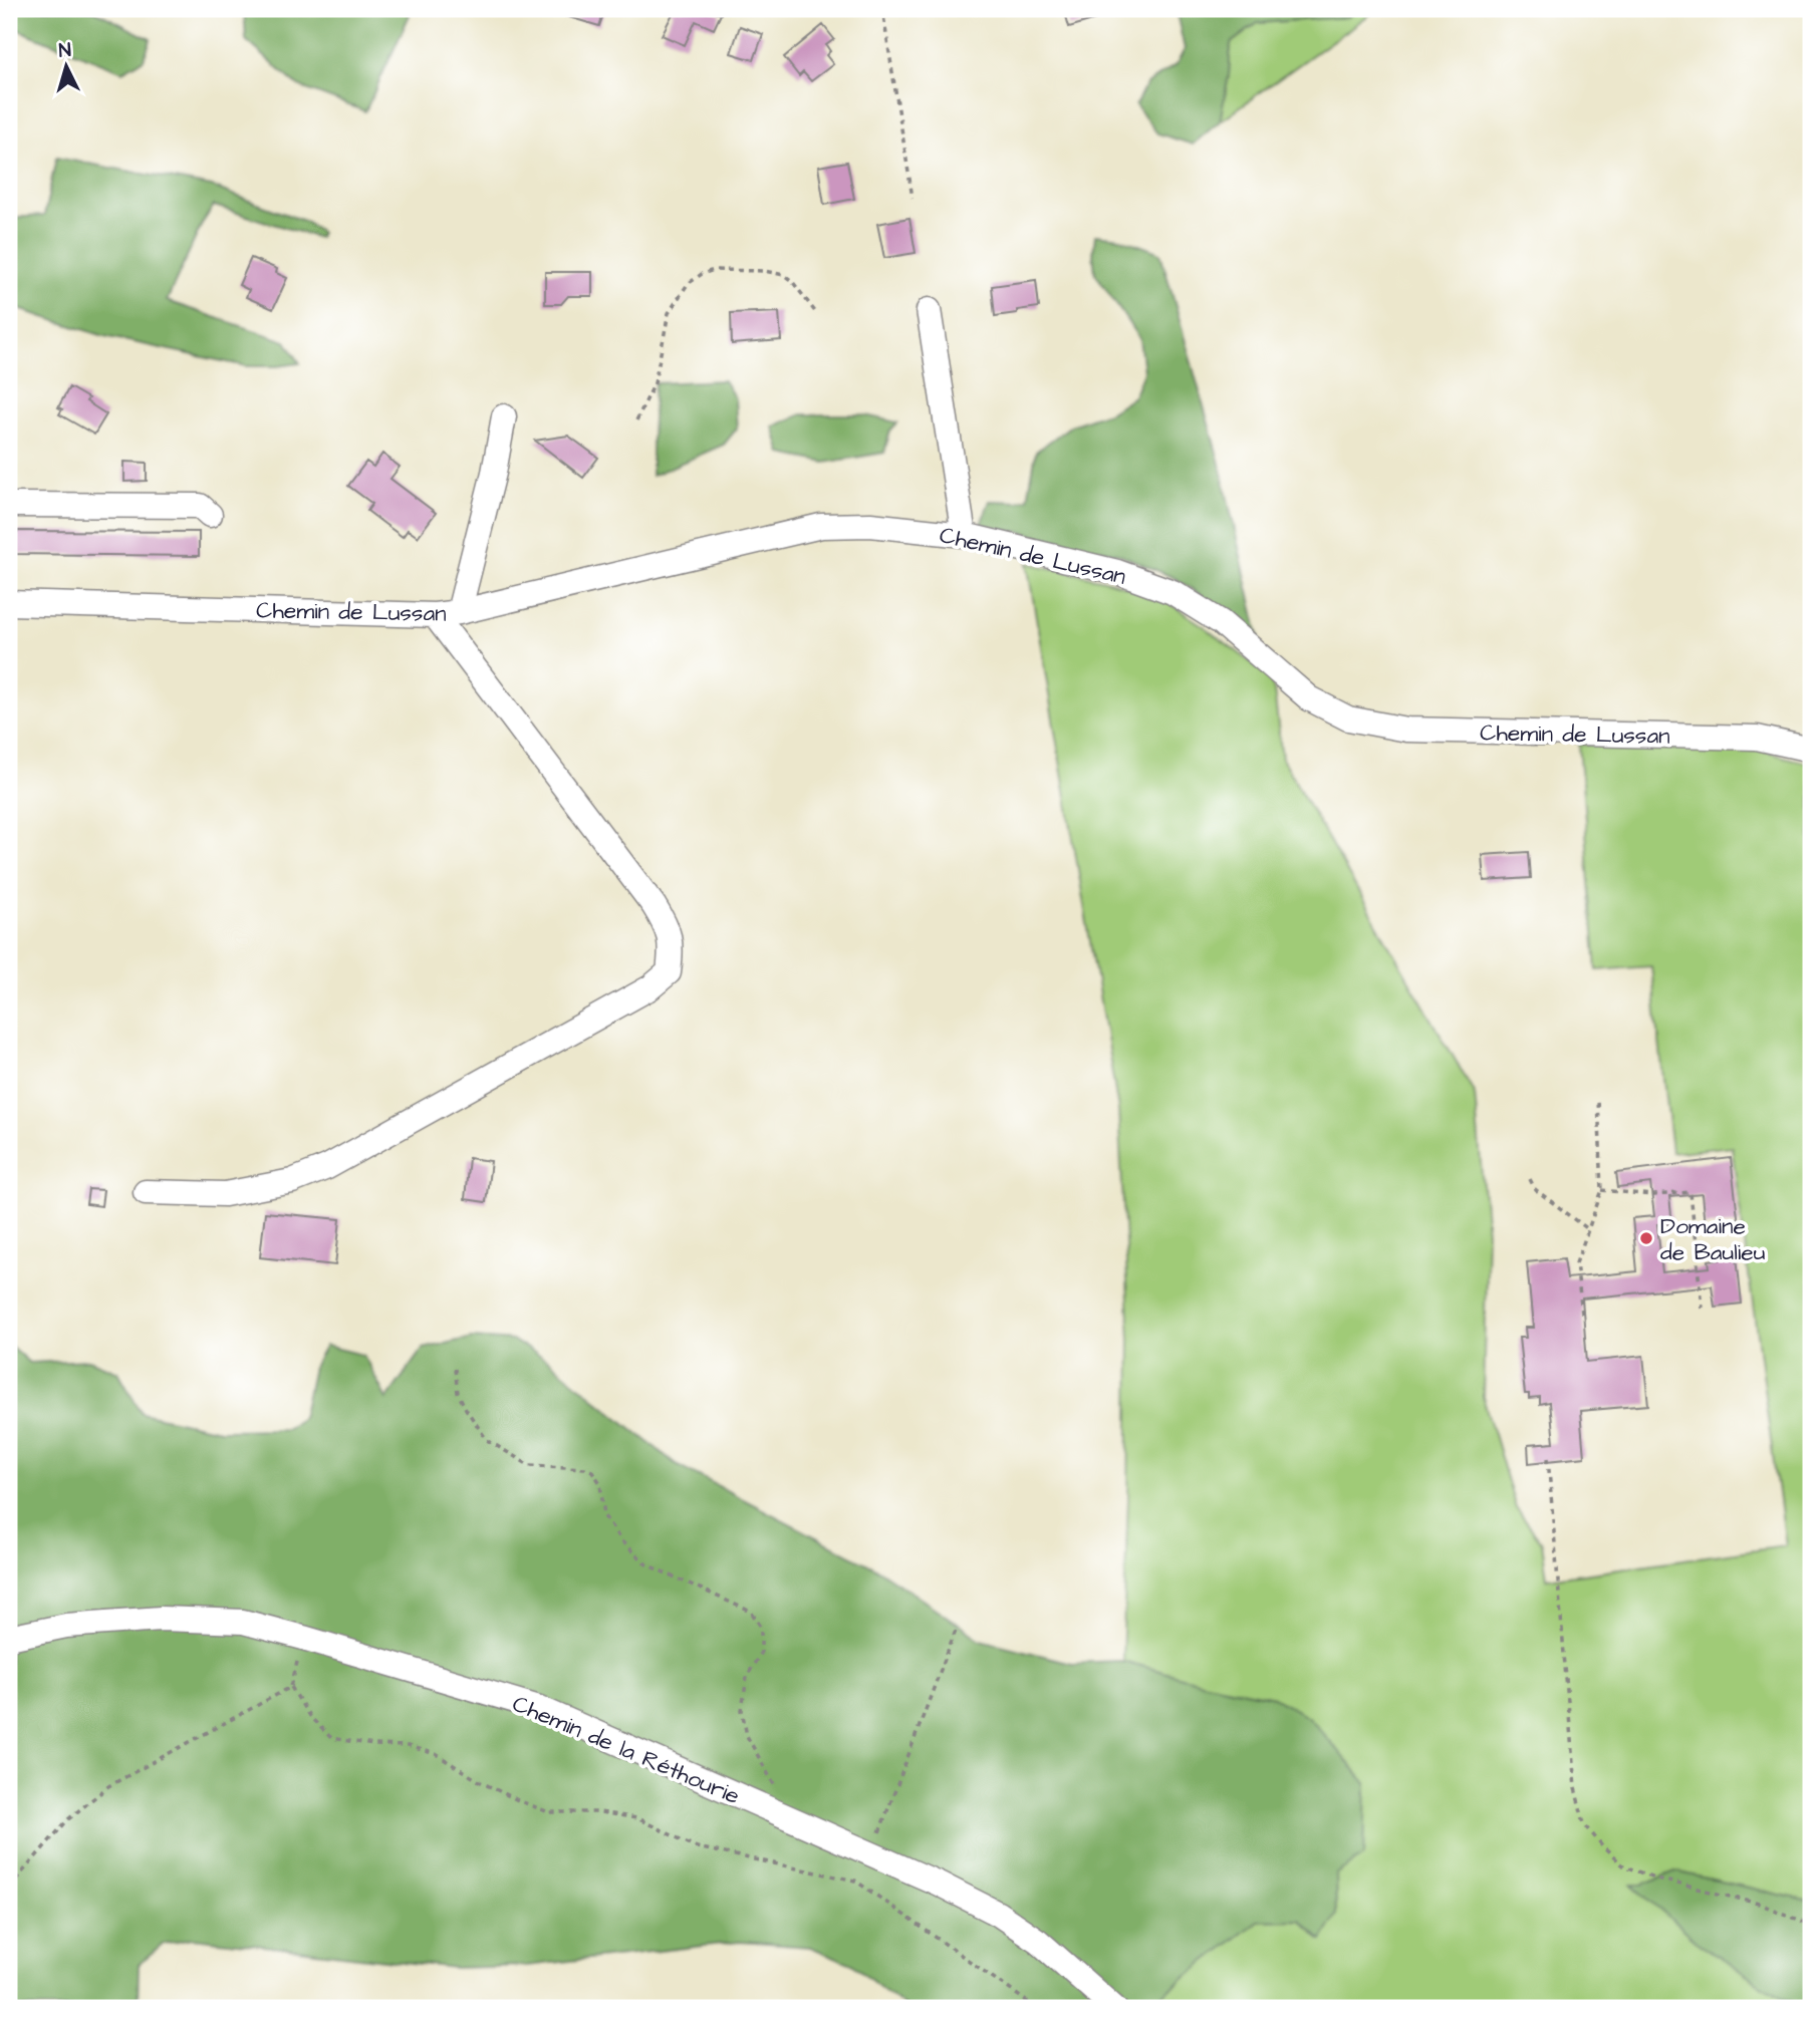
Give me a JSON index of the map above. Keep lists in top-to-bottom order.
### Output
{
  "streets": {
    "street": ["Chemin de Lussan", "Chemin de la Réthourie"]
  },
  "places": ["Domaine de Baulieu"],
  "north": "top"
}
